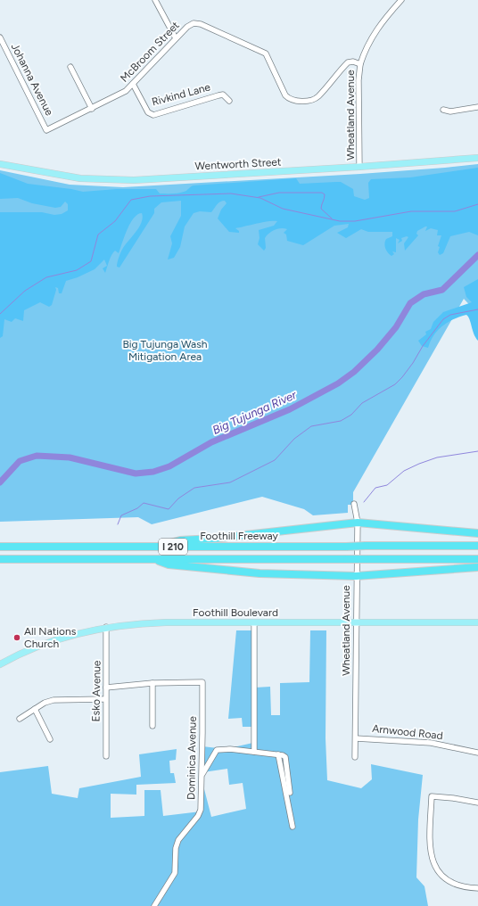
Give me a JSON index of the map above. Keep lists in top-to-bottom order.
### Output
{
  "streets": {
    "highway": ["Foothill Freeway", "I 210"],
    "main road": ["Wentworth Street", "Foothill Boulevard"],
    "street": [
      "McBroom Street",
      "Johanna Avenue",
      "Rivkind Lane",
      "Wheatland Avenue",
      "Esko Avenue",
      "Arnwood Road",
      "Dominica Avenue"
    ]
  },
  "crossings": [
    ["McBroom Street", "Johanna Avenue"],
    ["McBroom Street", "Rivkind Lane"],
    ["McBroom Street", "Wheatland Avenue"],
    ["Wheatland Avenue", "Wentworth Street"],
    ["Wheatland Avenue", "Foothill Boulevard"],
    ["Wheatland Avenue", "Arnwood Road"],
    ["Foothill Boulevard", "Esko Avenue"]
  ],
  "water": ["Big Tujunga River"],
  "parks": ["Big Tujunga Wash Mitigation Area"],
  "places": ["All Nations Church"]
}
